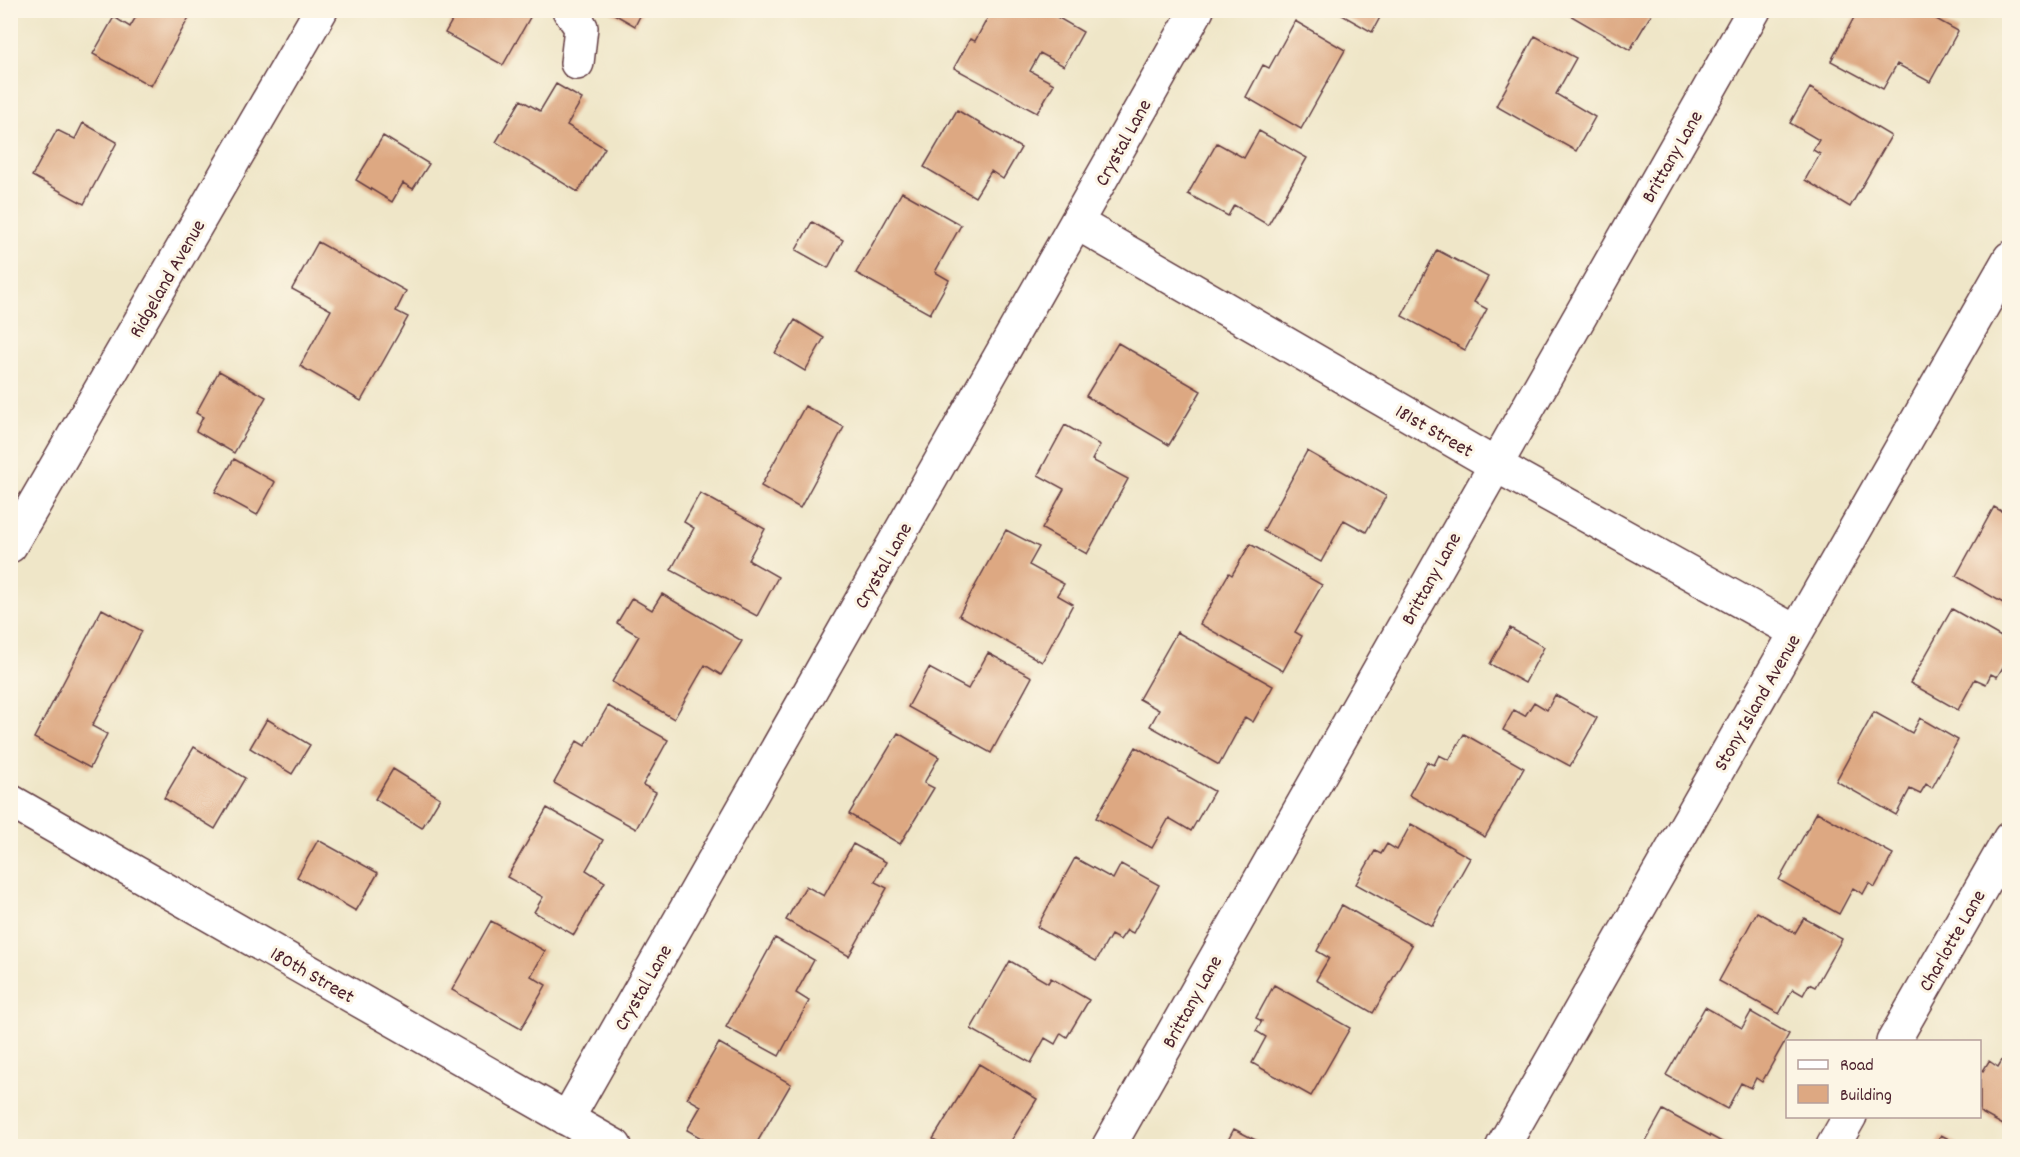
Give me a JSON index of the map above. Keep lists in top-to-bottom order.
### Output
{
  "streets": {
    "street": [
      "Crystal Lane",
      "Brittany Lane",
      "Ridgeland Avenue",
      "181st Street",
      "Stony Island Avenue",
      "Charlotte Lane",
      "180th Street"
    ]
  },
  "crossings": [
    ["Crystal Lane", "181st Street"],
    ["Crystal Lane", "180th Street"],
    ["Brittany Lane", "181st Street"],
    ["181st Street", "Stony Island Avenue"]
  ],
  "legend": ["Road", "Building"]
}
